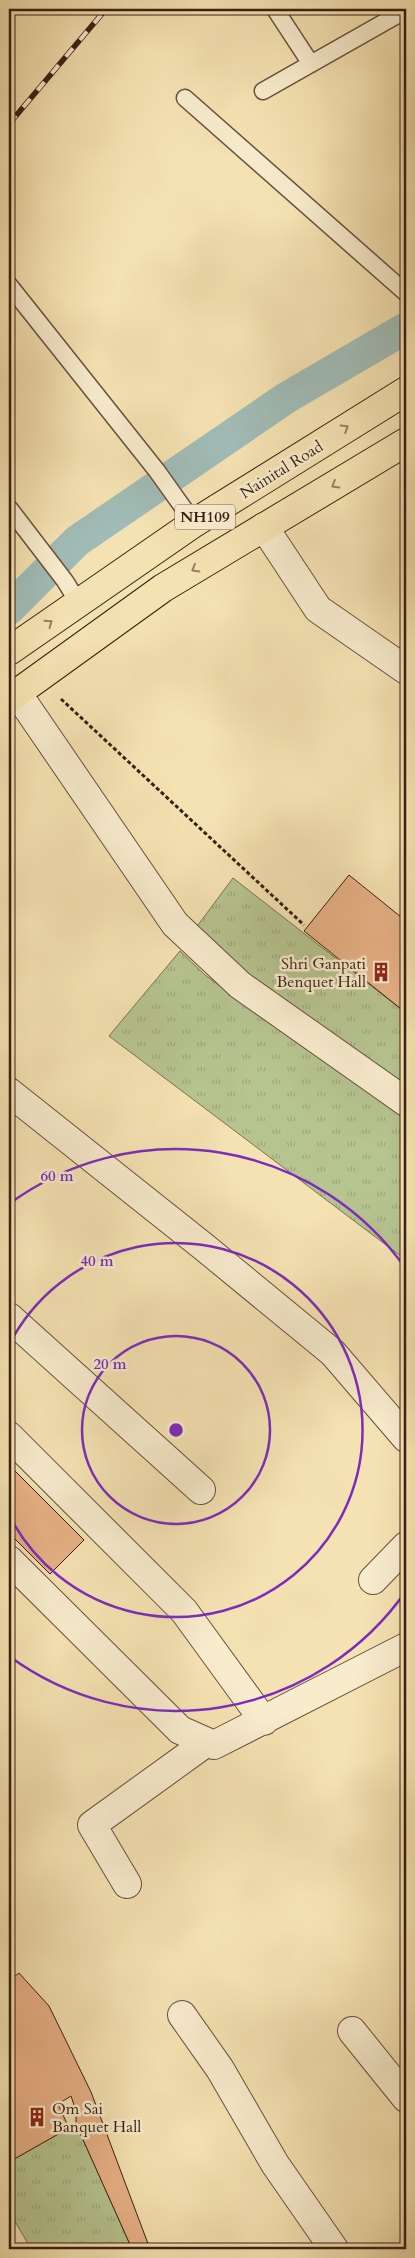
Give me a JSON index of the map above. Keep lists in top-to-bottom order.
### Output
{
  "streets": {
    "highway": ["Nainital Road", "NH109"]
  },
  "places": {
    "building": ["Shri Ganpati Benquet Hall", "Om Sai Banquet Hall"]
  },
  "rings": ["60 m", "40 m", "20 m"]
}
